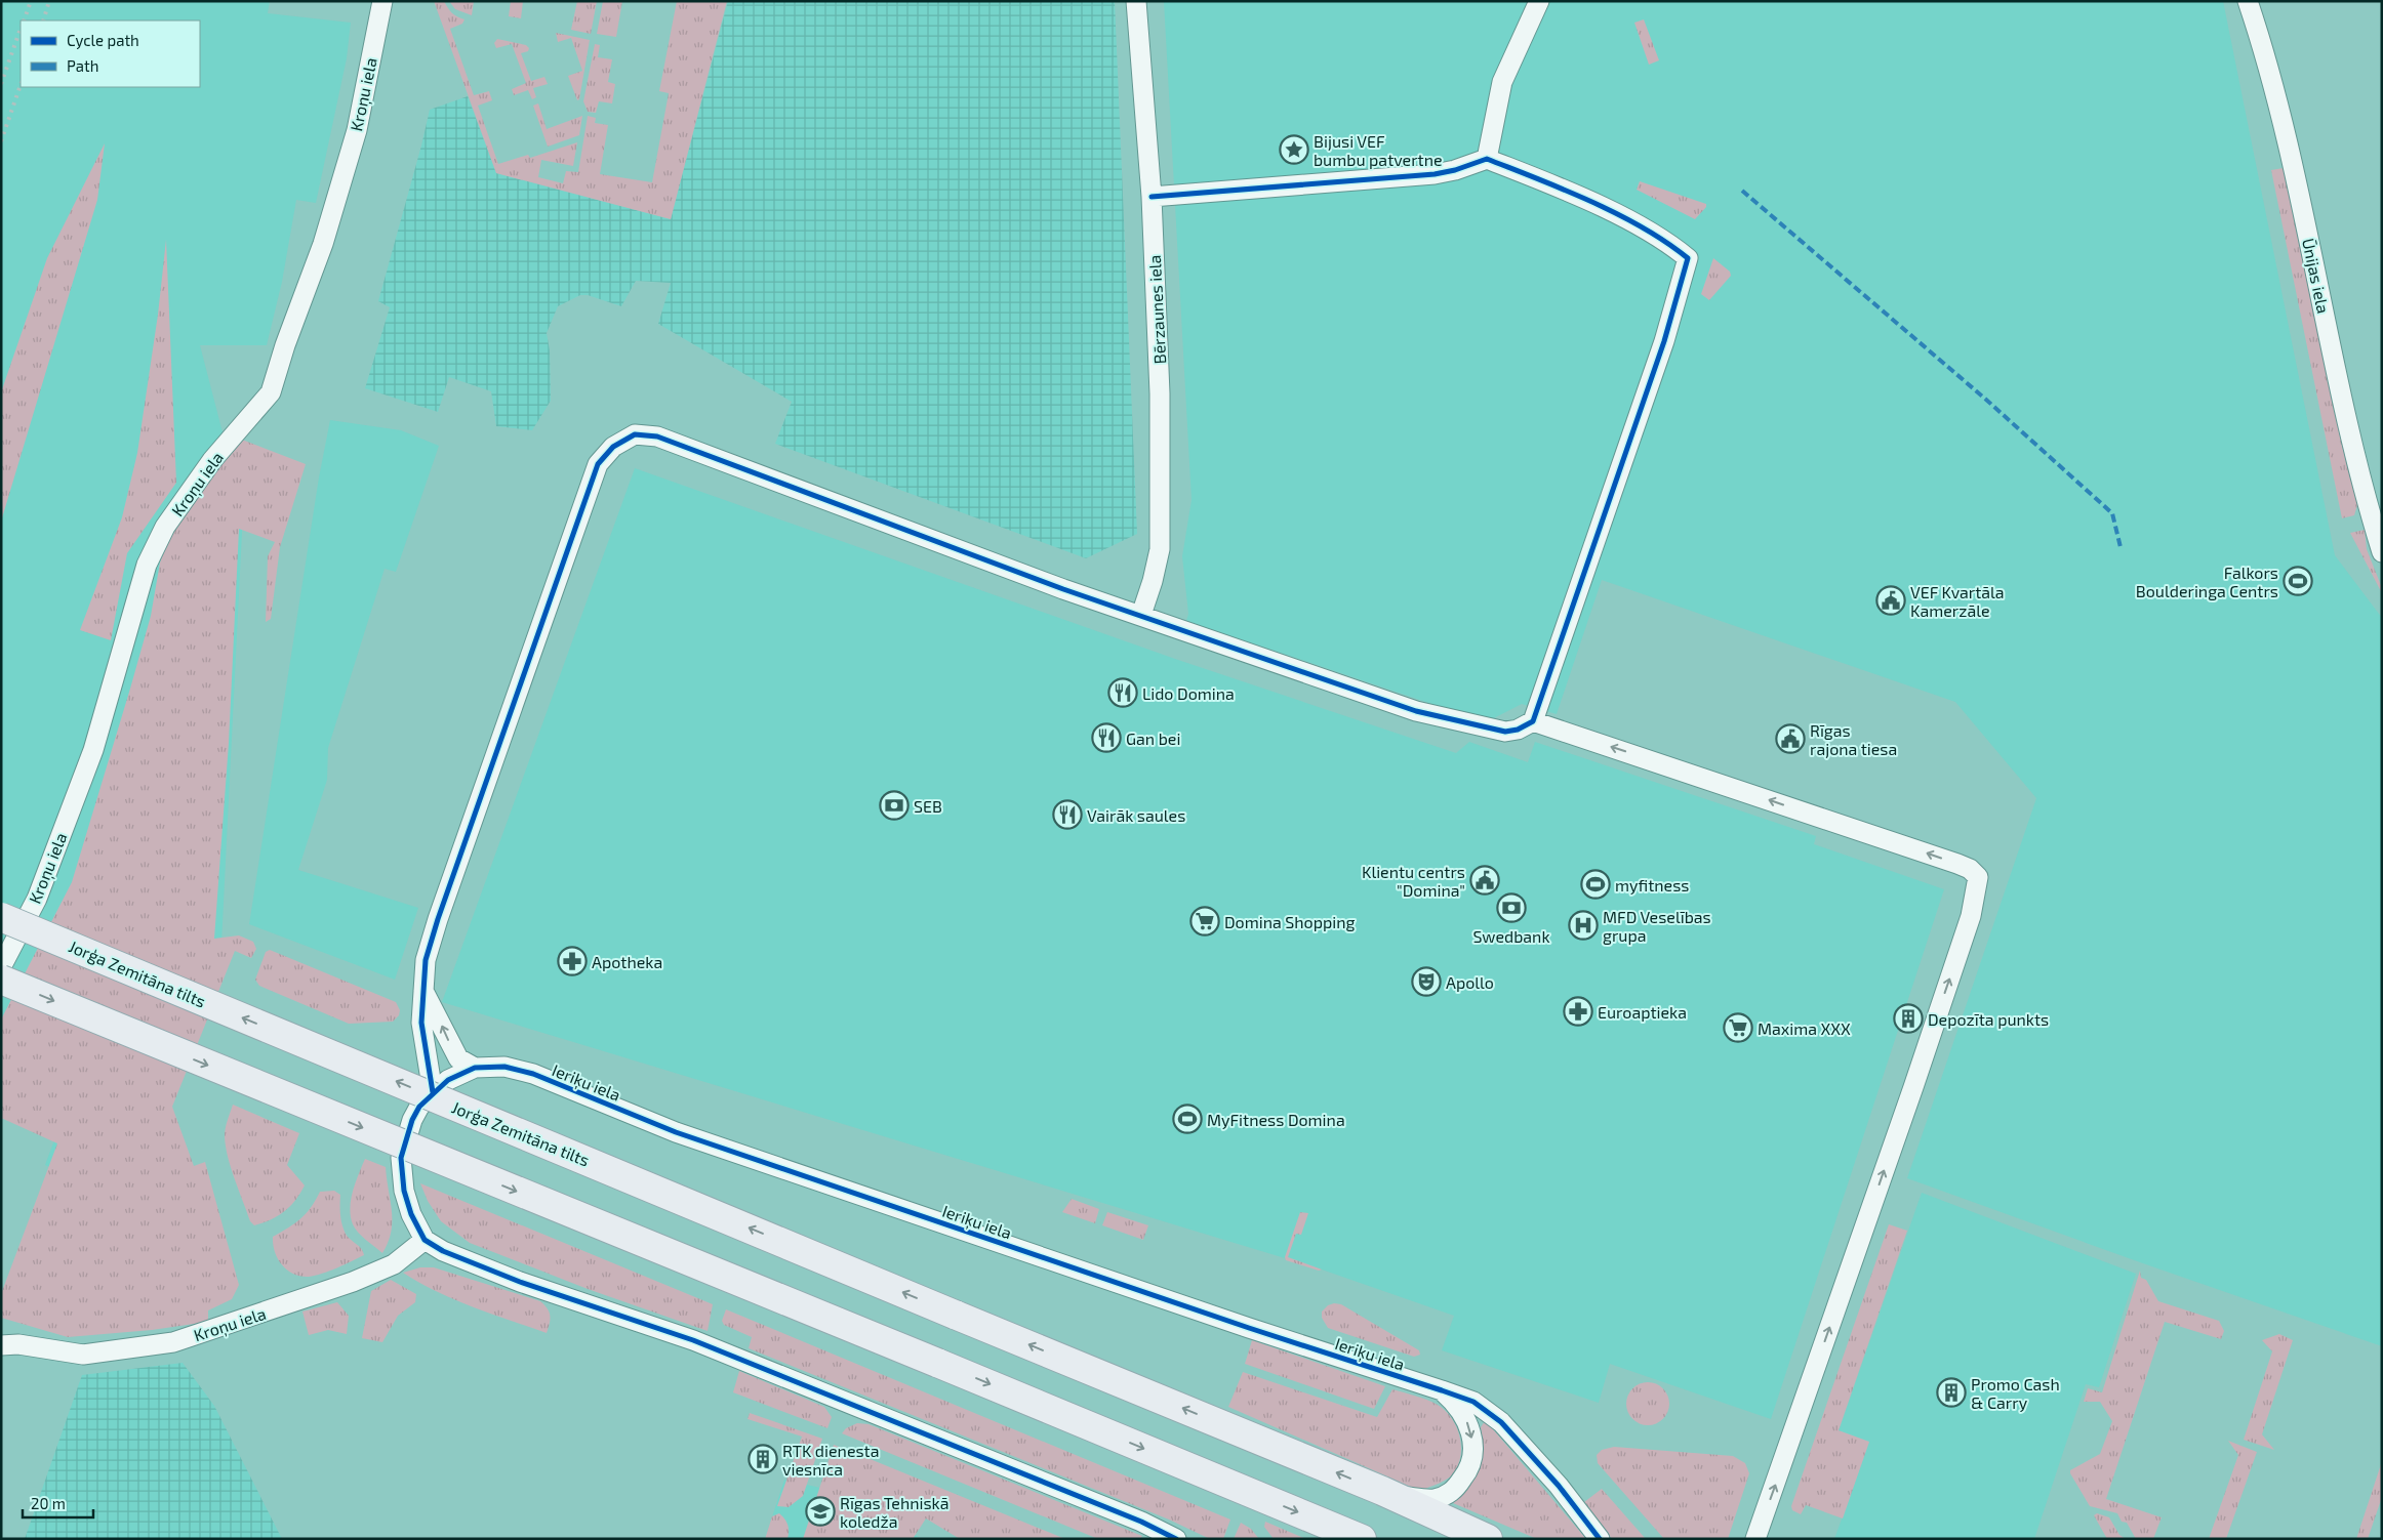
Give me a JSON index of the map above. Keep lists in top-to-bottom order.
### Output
{
  "streets": {
    "main road": ["Jorģa Zemitāna tilts", "Ieriķu iela"],
    "street": ["Kroņu iela", "Ūnijas iela", "Bērzaunes iela"]
  },
  "crossings": [
    ["Kroņu iela", "Ieriķu iela"],
    ["Jorģa Zemitāna tilts", "Ieriķu iela"]
  ],
  "places": {
    "place": ["Bijusi VEF bumbu patvertne"],
    "sports": ["Falkors Boulderinga Centrs", "myfitness", "MyFitness Domina"],
    "public building": ["VEF Kvartāla Kamerzāle", "Rīgas rajona tiesa", "Klientu centrs \"Domina\""],
    "restaurant": ["Lido Domina", "Gan bei", "Vairāk saules"],
    "bank": ["SEB", "Swedbank"],
    "supermarket": ["Domina Shopping", "Maxima XXX"],
    "hospital": ["MFD Veselības grupa"],
    "pharmacy": ["Apotheka", "Euroaptieka"],
    "theatre": ["Apollo"],
    "building": ["Depozīta punkts", "Promo Cash & Carry", "RTK dienesta viesnīca"],
    "school or university": ["Rīgas Tehniskā koledža"]
  },
  "legend": ["Cycle path", "Path"],
  "scale_bar": "20 m"
}
